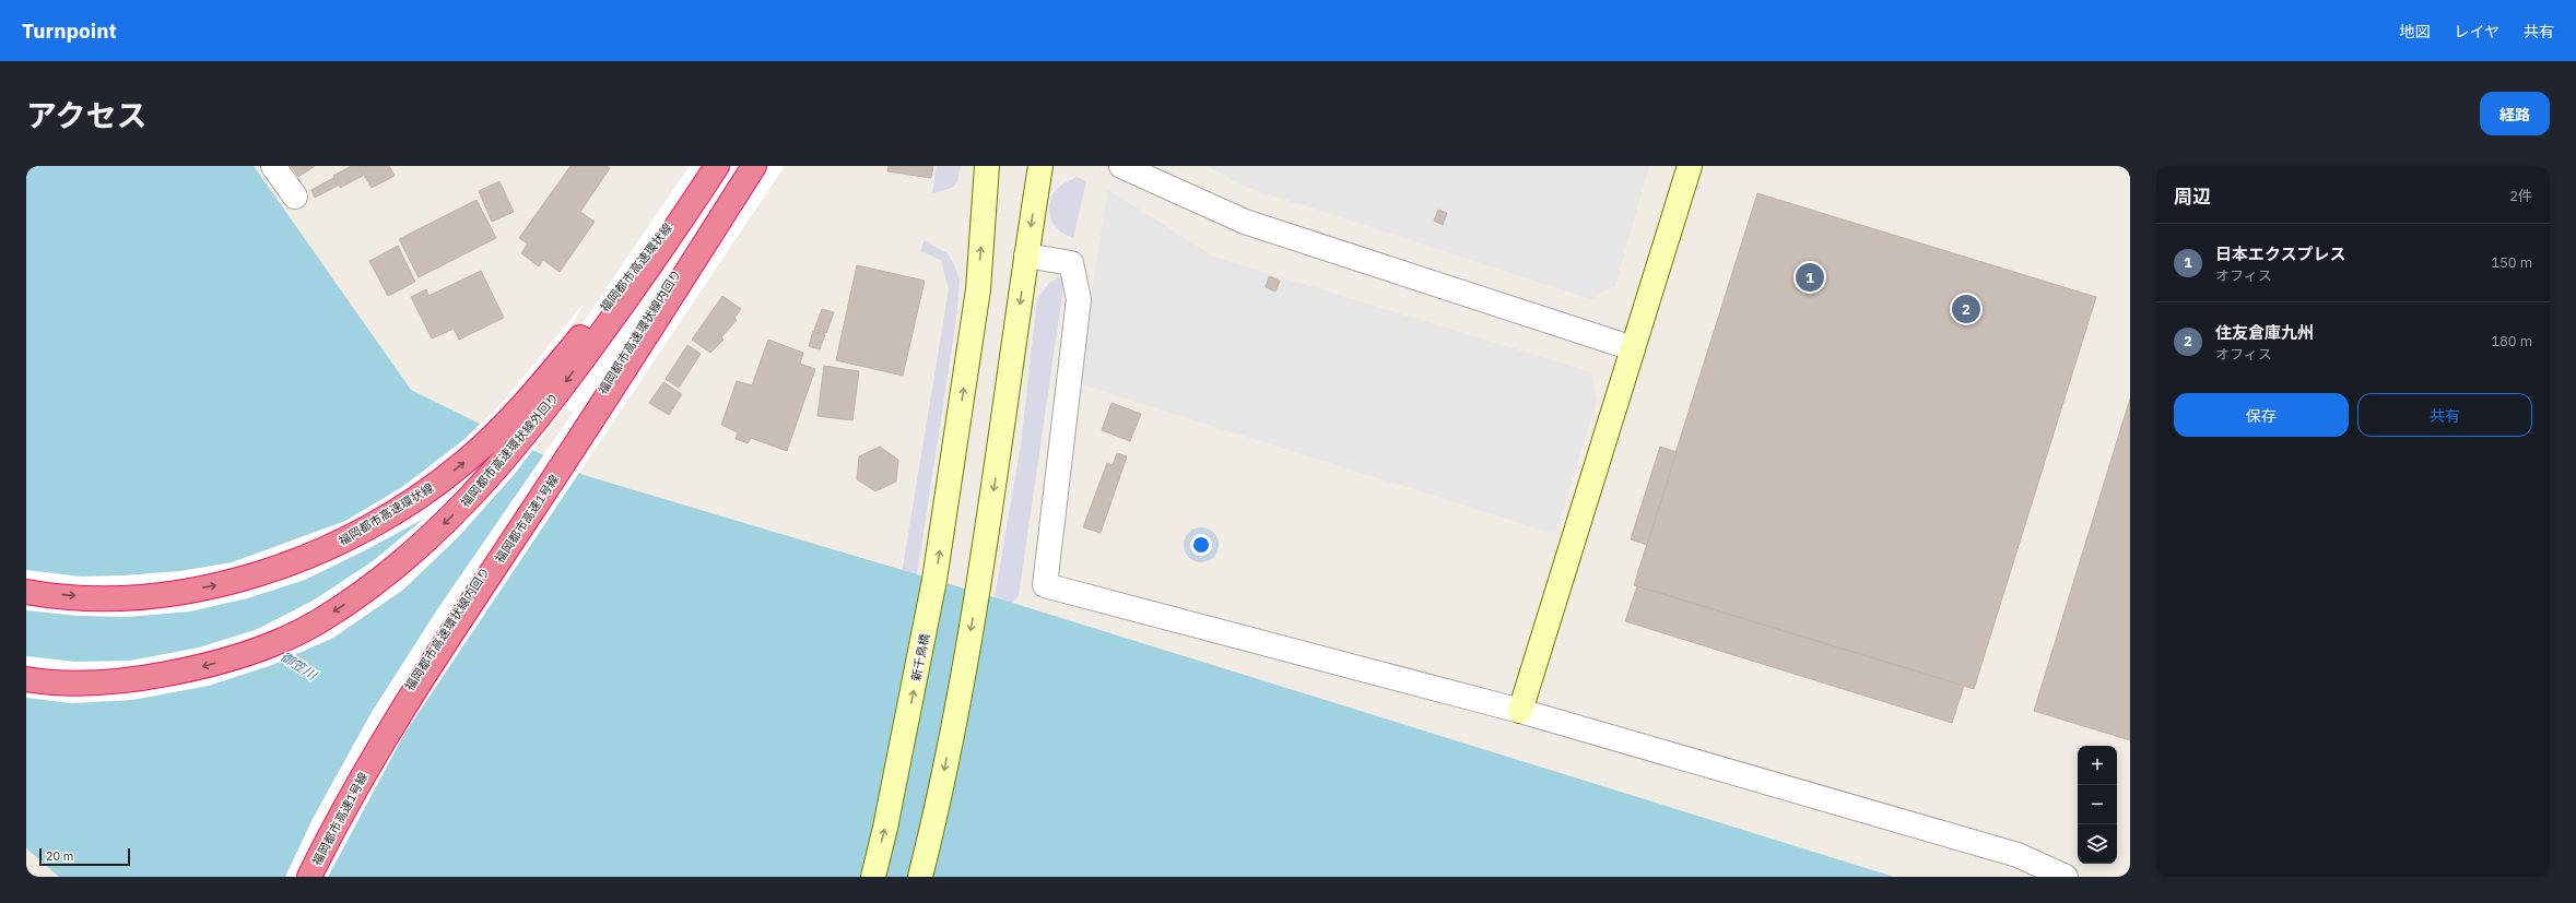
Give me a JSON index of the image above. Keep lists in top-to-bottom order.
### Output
{
  "streets": {
    "highway": [
      "福岡都市高速環状線",
      "福岡都市高速環状線内回り",
      "福岡都市高速環状線外回り",
      "福岡都市高速1号線"
    ],
    "street": ["新千鳥橋"]
  },
  "one_way": ["福岡都市高速環状線", "福岡都市高速環状線外回り"],
  "water": ["御笠川"],
  "scale_bar": "20 m",
  "page": {
    "header": "Turnpoint",
    "nav": ["地図", "レイヤ", "共有"],
    "title": "アクセス",
    "buttons": [
      "経路",
      ["保存", "共有"]
    ],
    "heading": ["周辺", "2件"],
    "list": [
      {
        "mark": "1",
        "name": "日本エクスプレス",
        "note": "オフィス",
        "value": "150 m"
      },
      {
        "mark": "2",
        "name": "住友倉庫九州",
        "note": "オフィス",
        "value": "180 m"
      }
    ],
    "pins": ["1", "2"],
    "map_buttons": ["+", "−"],
    "scale": "20 m"
  }
}
